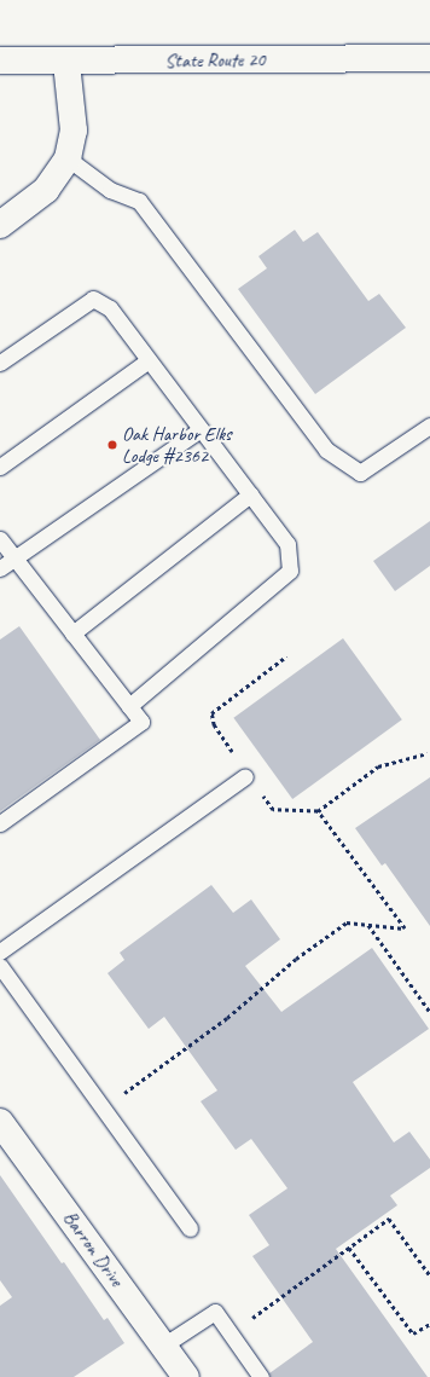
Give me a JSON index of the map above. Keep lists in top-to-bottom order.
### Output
{
  "streets": {
    "street": ["State Route 20", "Barron Drive"]
  },
  "places": ["Oak Harbor Elks Lodge #2362"]
}
